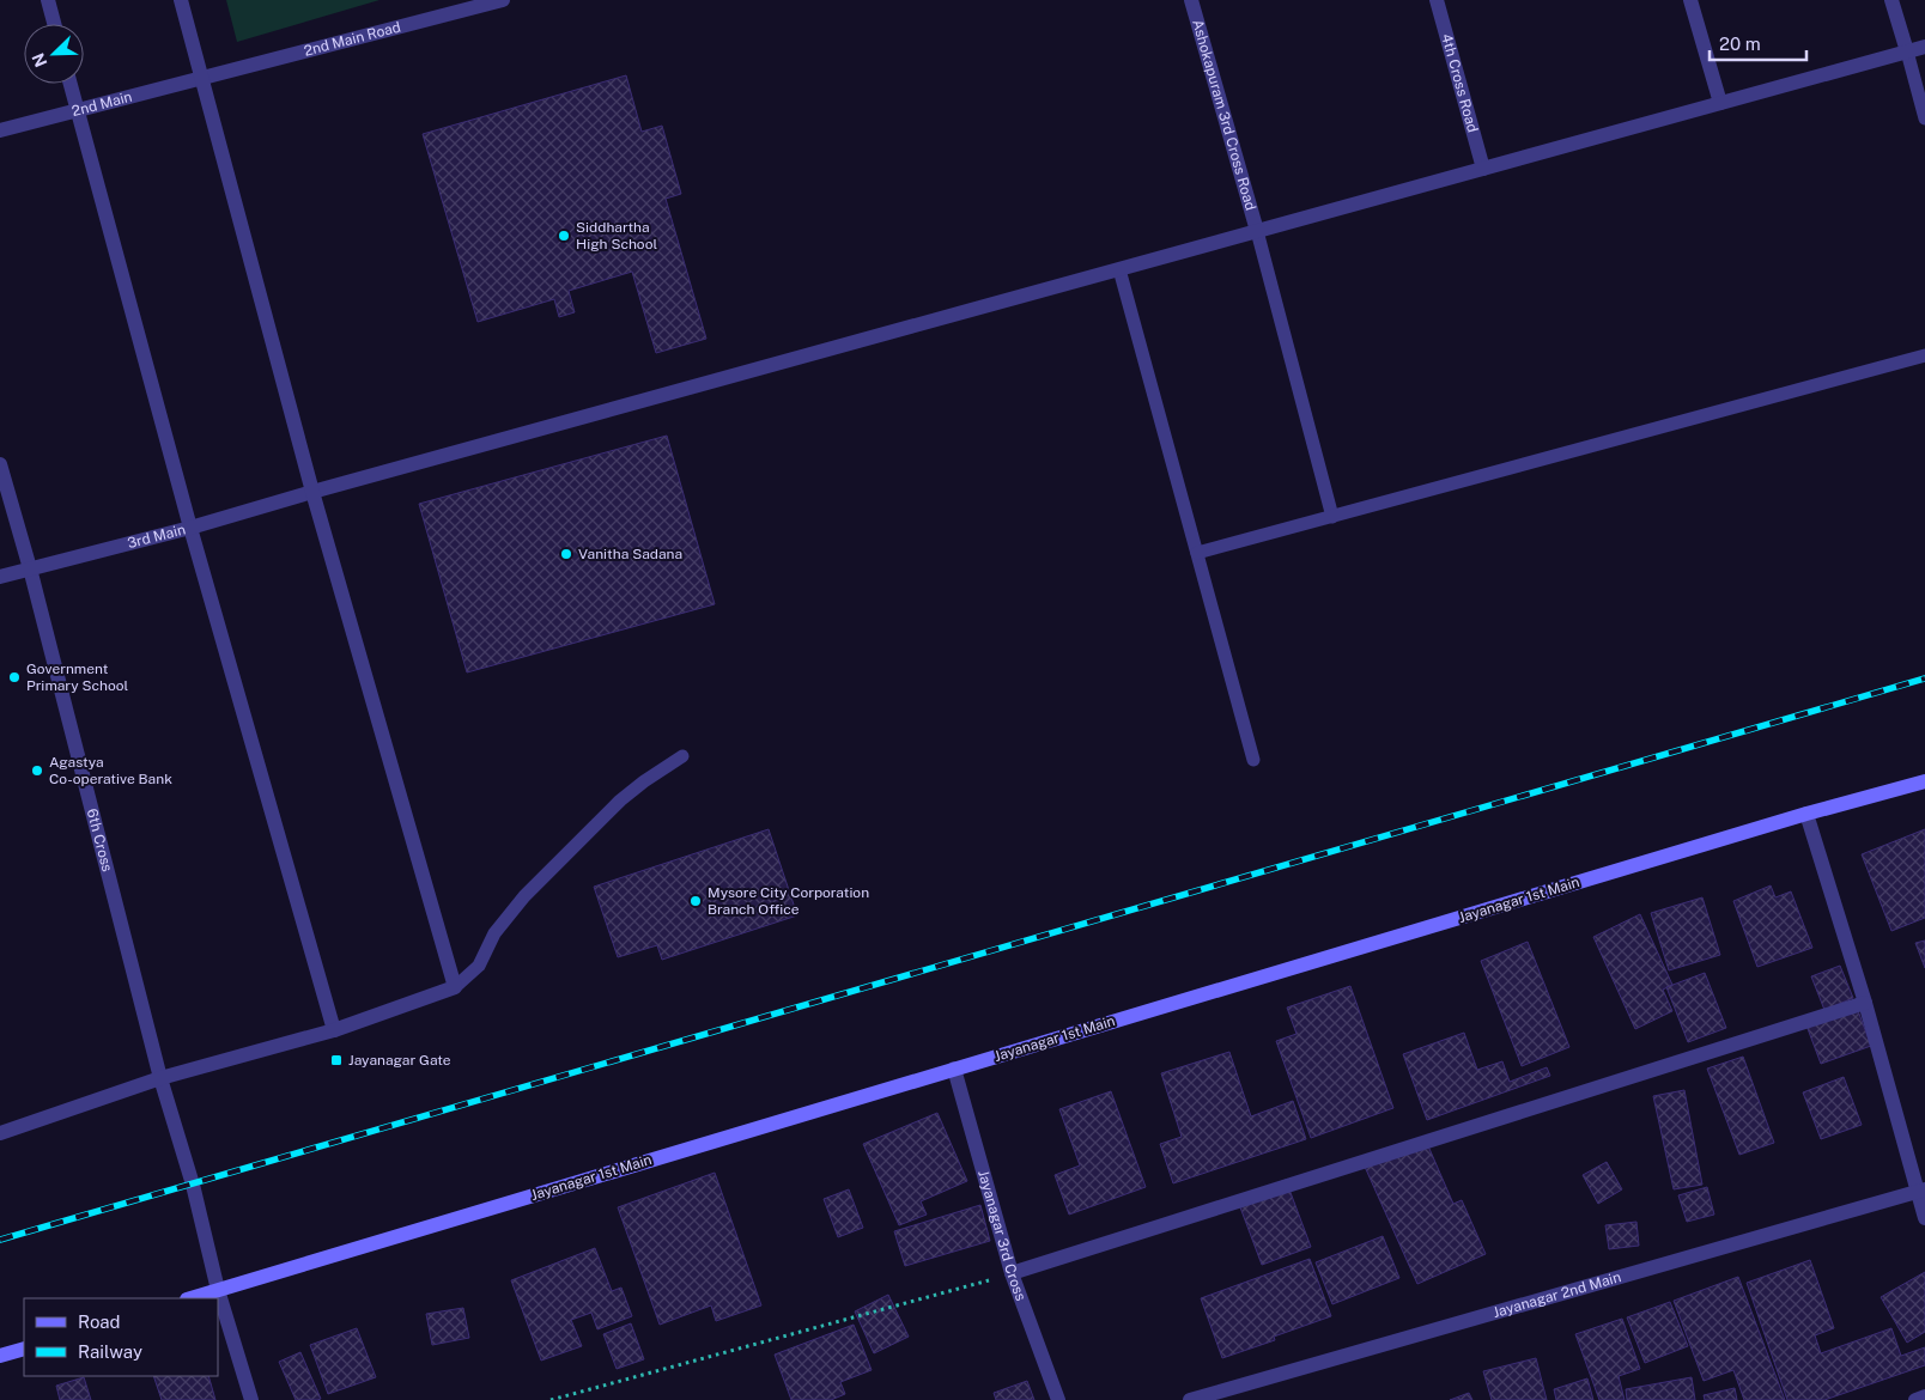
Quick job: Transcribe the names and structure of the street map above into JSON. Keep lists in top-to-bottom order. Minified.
{"streets":{"street":["2nd Main Road","4th Cross Road","2nd Main","Ashokapuram 3rd Cross Road","3rd Main","6th Cross","Jayanagar 1st Main","Jayanagar 3rd Cross","Jayanagar 2nd Main"]},"crossings":[["2nd Main Road","2nd Main"],["4th Cross Road","3rd Main"],["Ashokapuram 3rd Cross Road","3rd Main"],["3rd Main","6th Cross"],["6th Cross","Jayanagar 1st Main"],["Jayanagar 1st Main","Jayanagar 3rd Cross"]],"places":{"other":["Siddhartha High School","Vanitha Sadana","Government Primary School","Agastya Co-operative Bank","Mysore City Corporation Branch Office"],"transit":["Jayanagar Gate"]},"legend":["Road","Railway"],"scale_bar":"20 m","north":"bottom left"}
